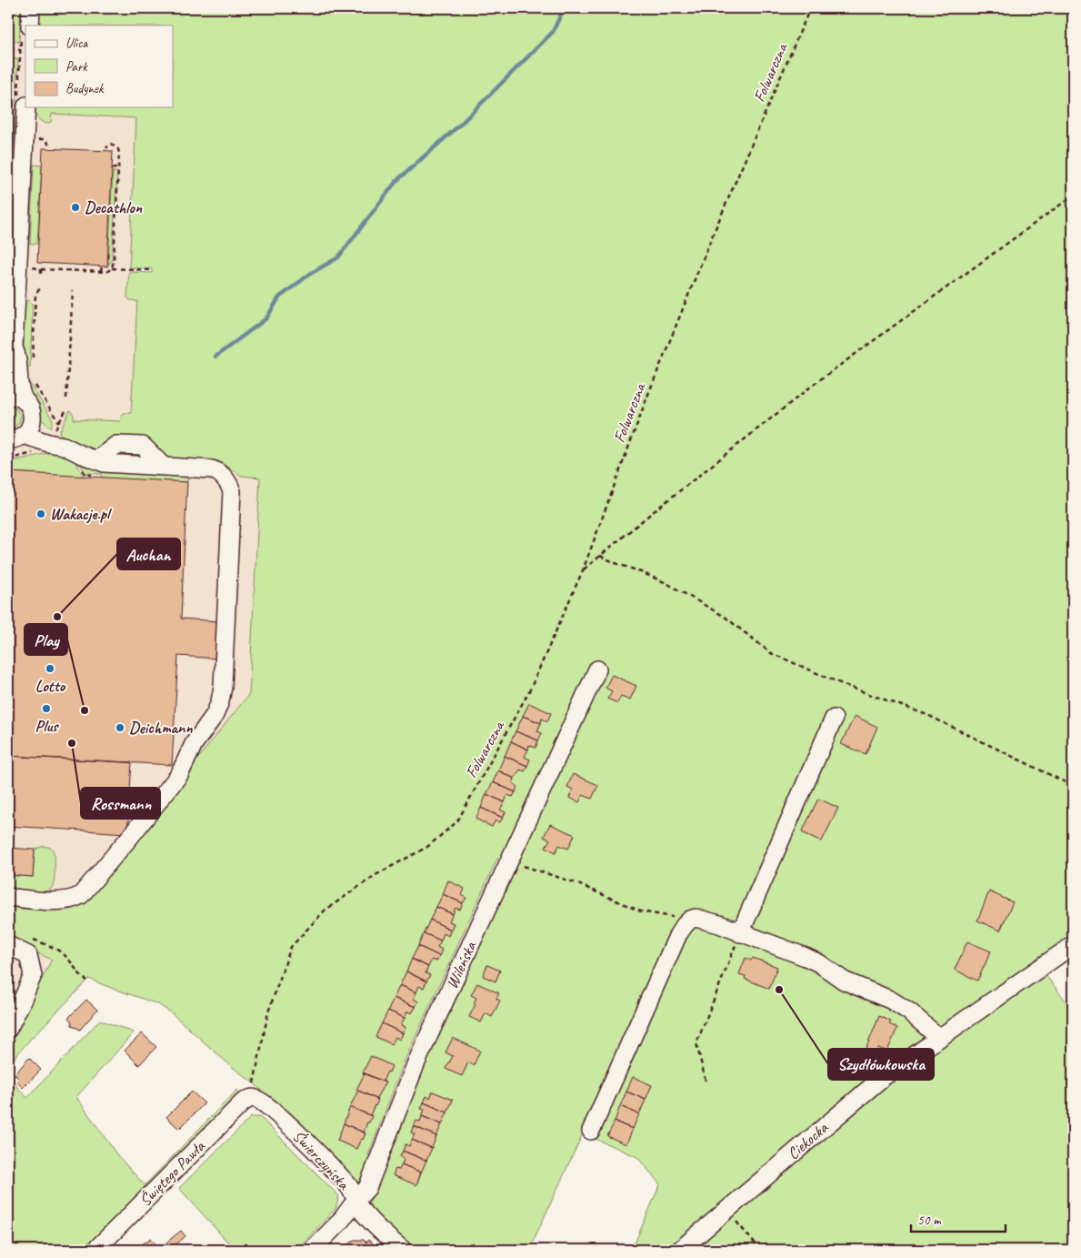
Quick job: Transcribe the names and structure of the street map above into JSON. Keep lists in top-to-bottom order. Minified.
{"streets":{"street":["Wileńska","Ciekocka","Świerczyńska","Świętego Pawła"],"path":["Folwarczna"]},"crossings":[["Folwarczna","Świerczyńska"],["Folwarczna","Świętego Pawła"],["Wileńska","Świerczyńska"],["Świerczyńska","Świętego Pawła"]],"places":["Decathlon","Wakacje.pl","Auchan","Lotto","Plus","Play","Deichmann","Rossmann","Szydłówkowska"],"legend":["Ulica","Park","Budynek"],"scale_bar":"50 m"}
